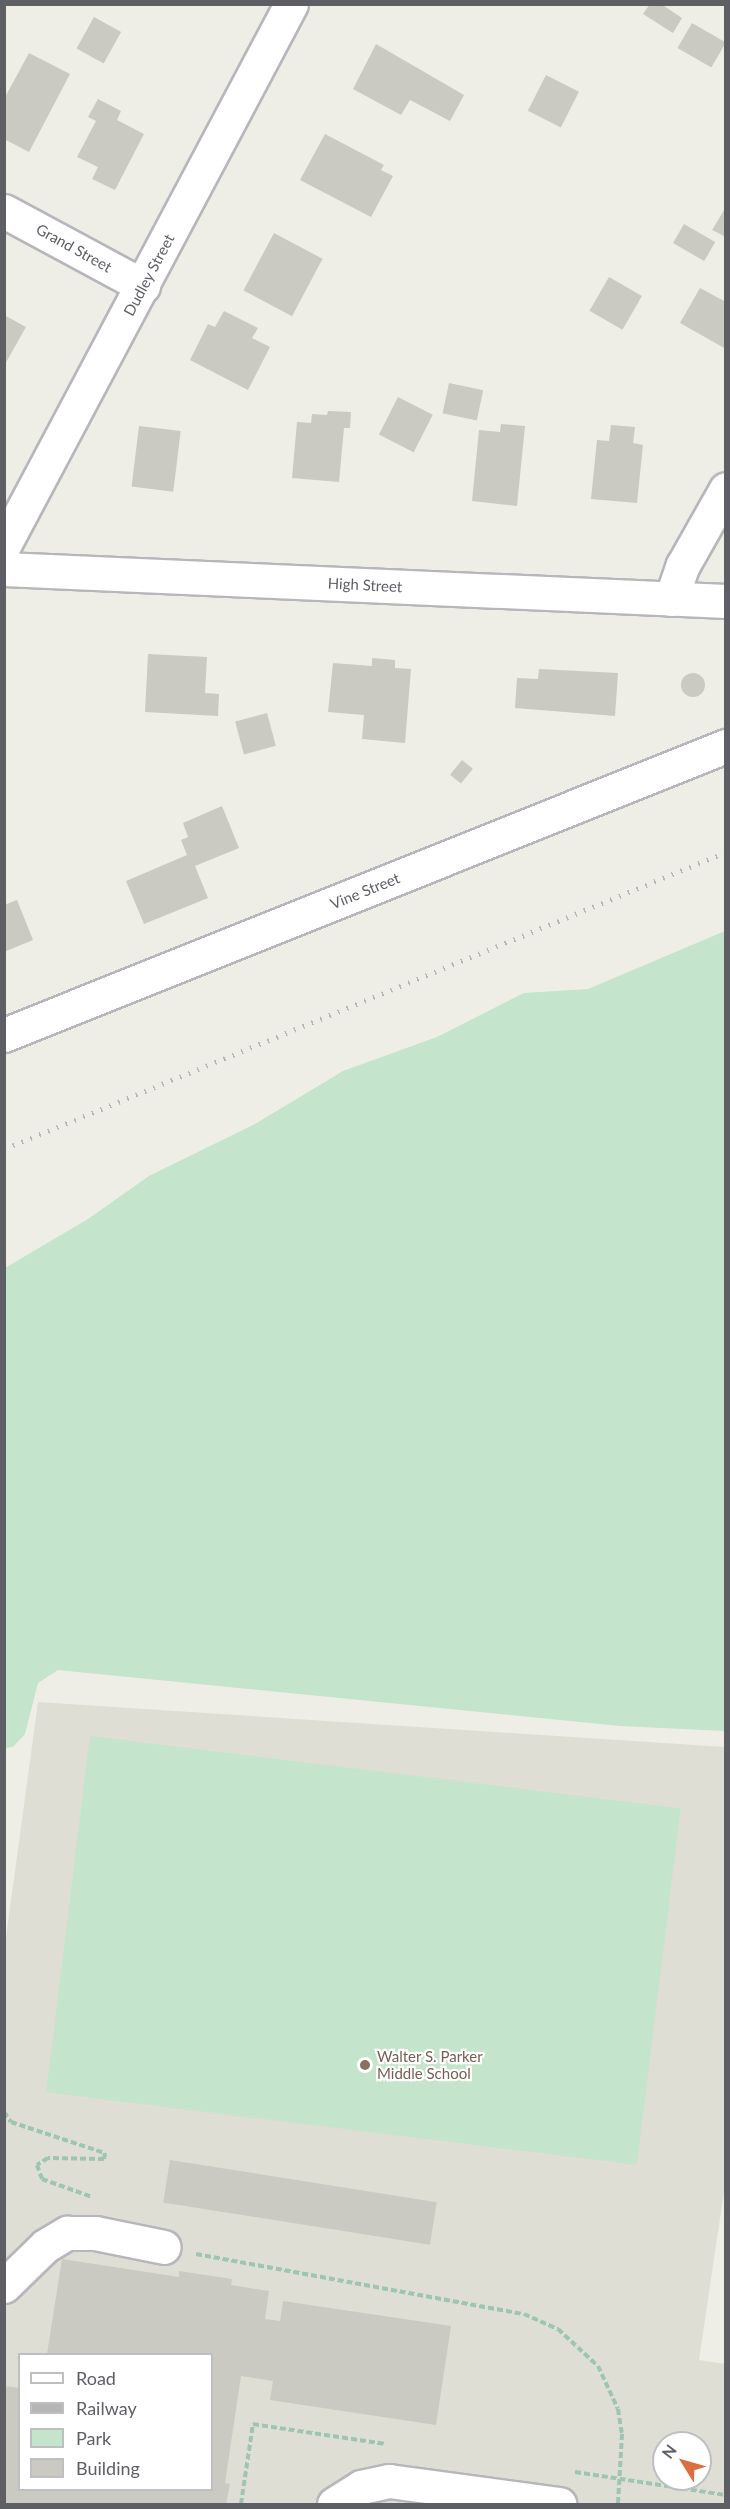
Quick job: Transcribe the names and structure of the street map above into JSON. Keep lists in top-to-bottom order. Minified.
{"streets":{"street":["Grand Street","Dudley Street","High Street","Vine Street"]},"crossings":[["Grand Street","Dudley Street"]],"places":["Walter S. Parker Middle School"],"legend":["Road","Railway","Park","Building"],"north":"top left"}
